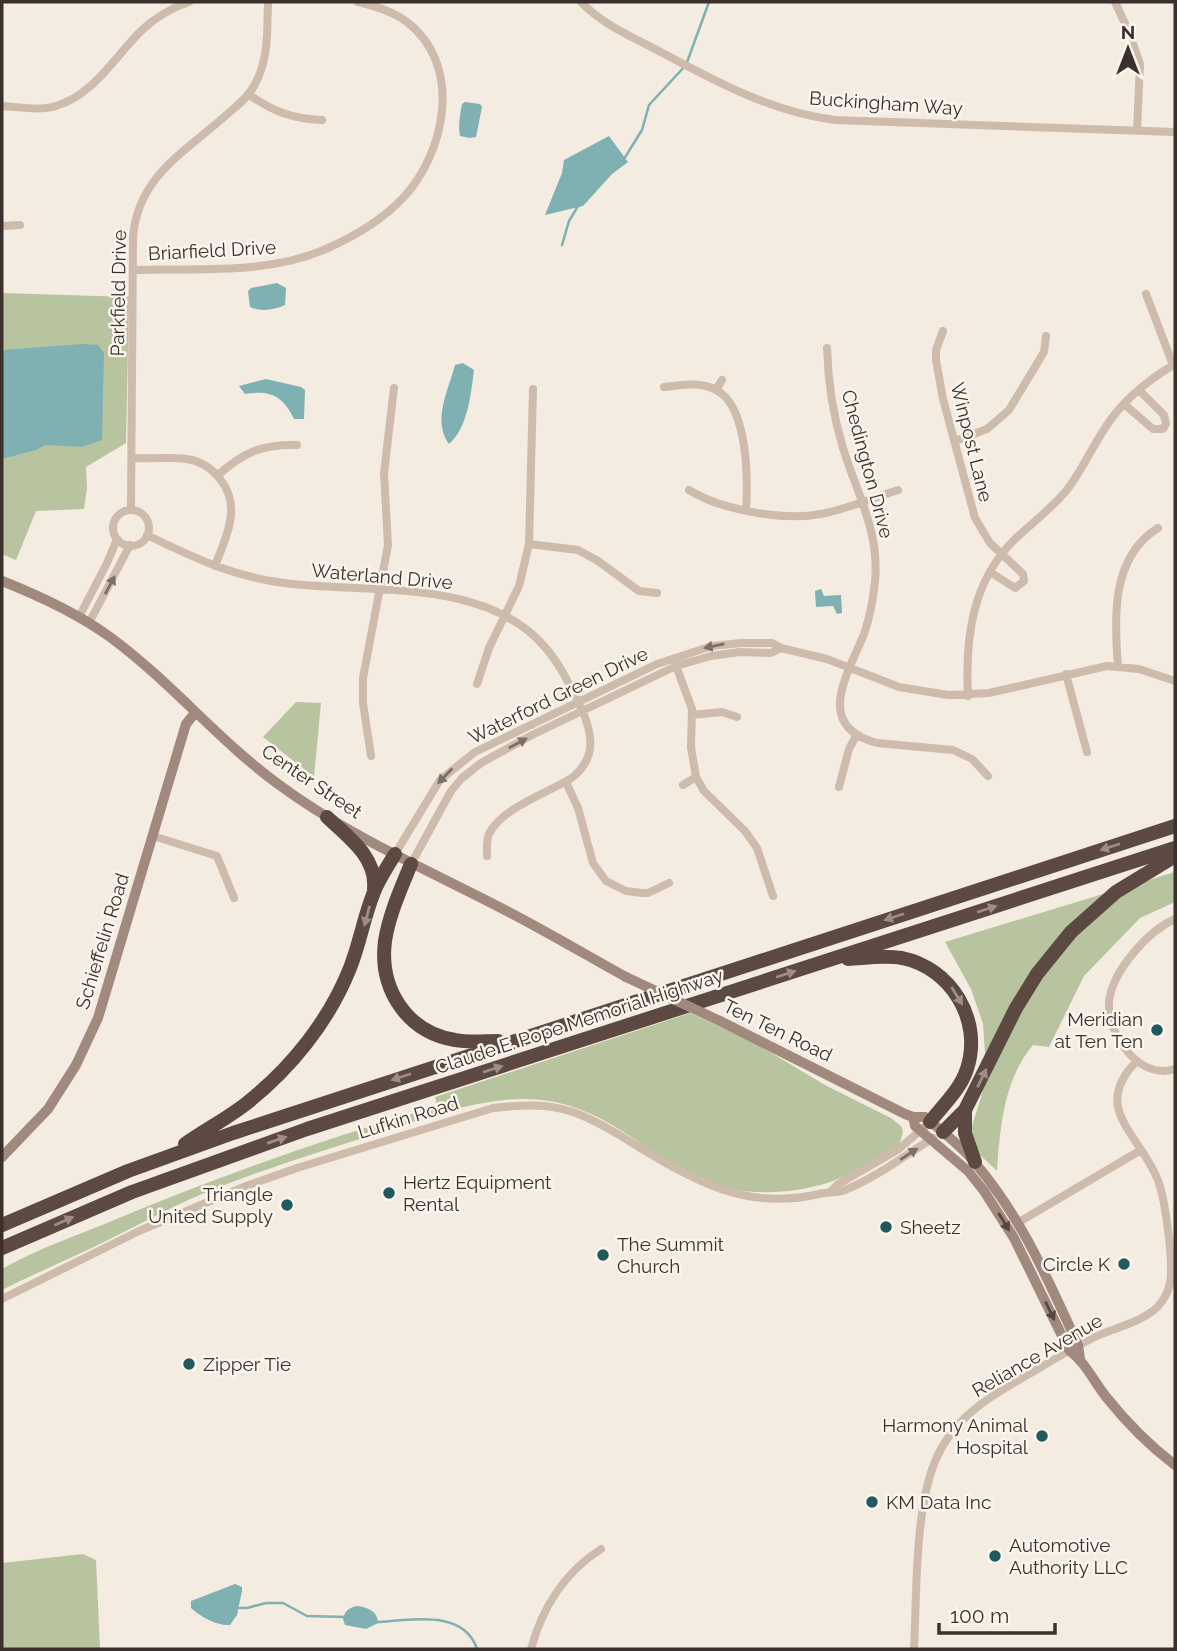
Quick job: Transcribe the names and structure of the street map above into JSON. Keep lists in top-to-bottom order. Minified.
{"streets":{"highway":["Claude E. Pope Memorial Highway"],"main road":["Center Street","Schieffelin Road","Ten Ten Road"],"street":["Buckingham Way","Briarfield Drive","Parkfield Drive","Winpost Lane","Chedington Drive","Waterland Drive","Waterford Green Drive","Lufkin Road","Reliance Avenue"]},"crossings":[["Briarfield Drive","Parkfield Drive"],["Parkfield Drive","Waterland Drive"],["Chedington Drive","Waterford Green Drive"],["Waterland Drive","Waterford Green Drive"],["Waterford Green Drive","Center Street"],["Center Street","Schieffelin Road"],["Center Street","Ten Ten Road"],["Ten Ten Road","Lufkin Road"],["Ten Ten Road","Reliance Avenue"]],"places":["Meridian at Ten Ten","Hertz Equipment Rental","Triangle United Supply","Sheetz","The Summit Church","Circle K","Zipper Tie","Harmony Animal Hospital","KM Data Inc","Automotive Authority LLC"],"scale_bar":"100 m","north":"top"}
